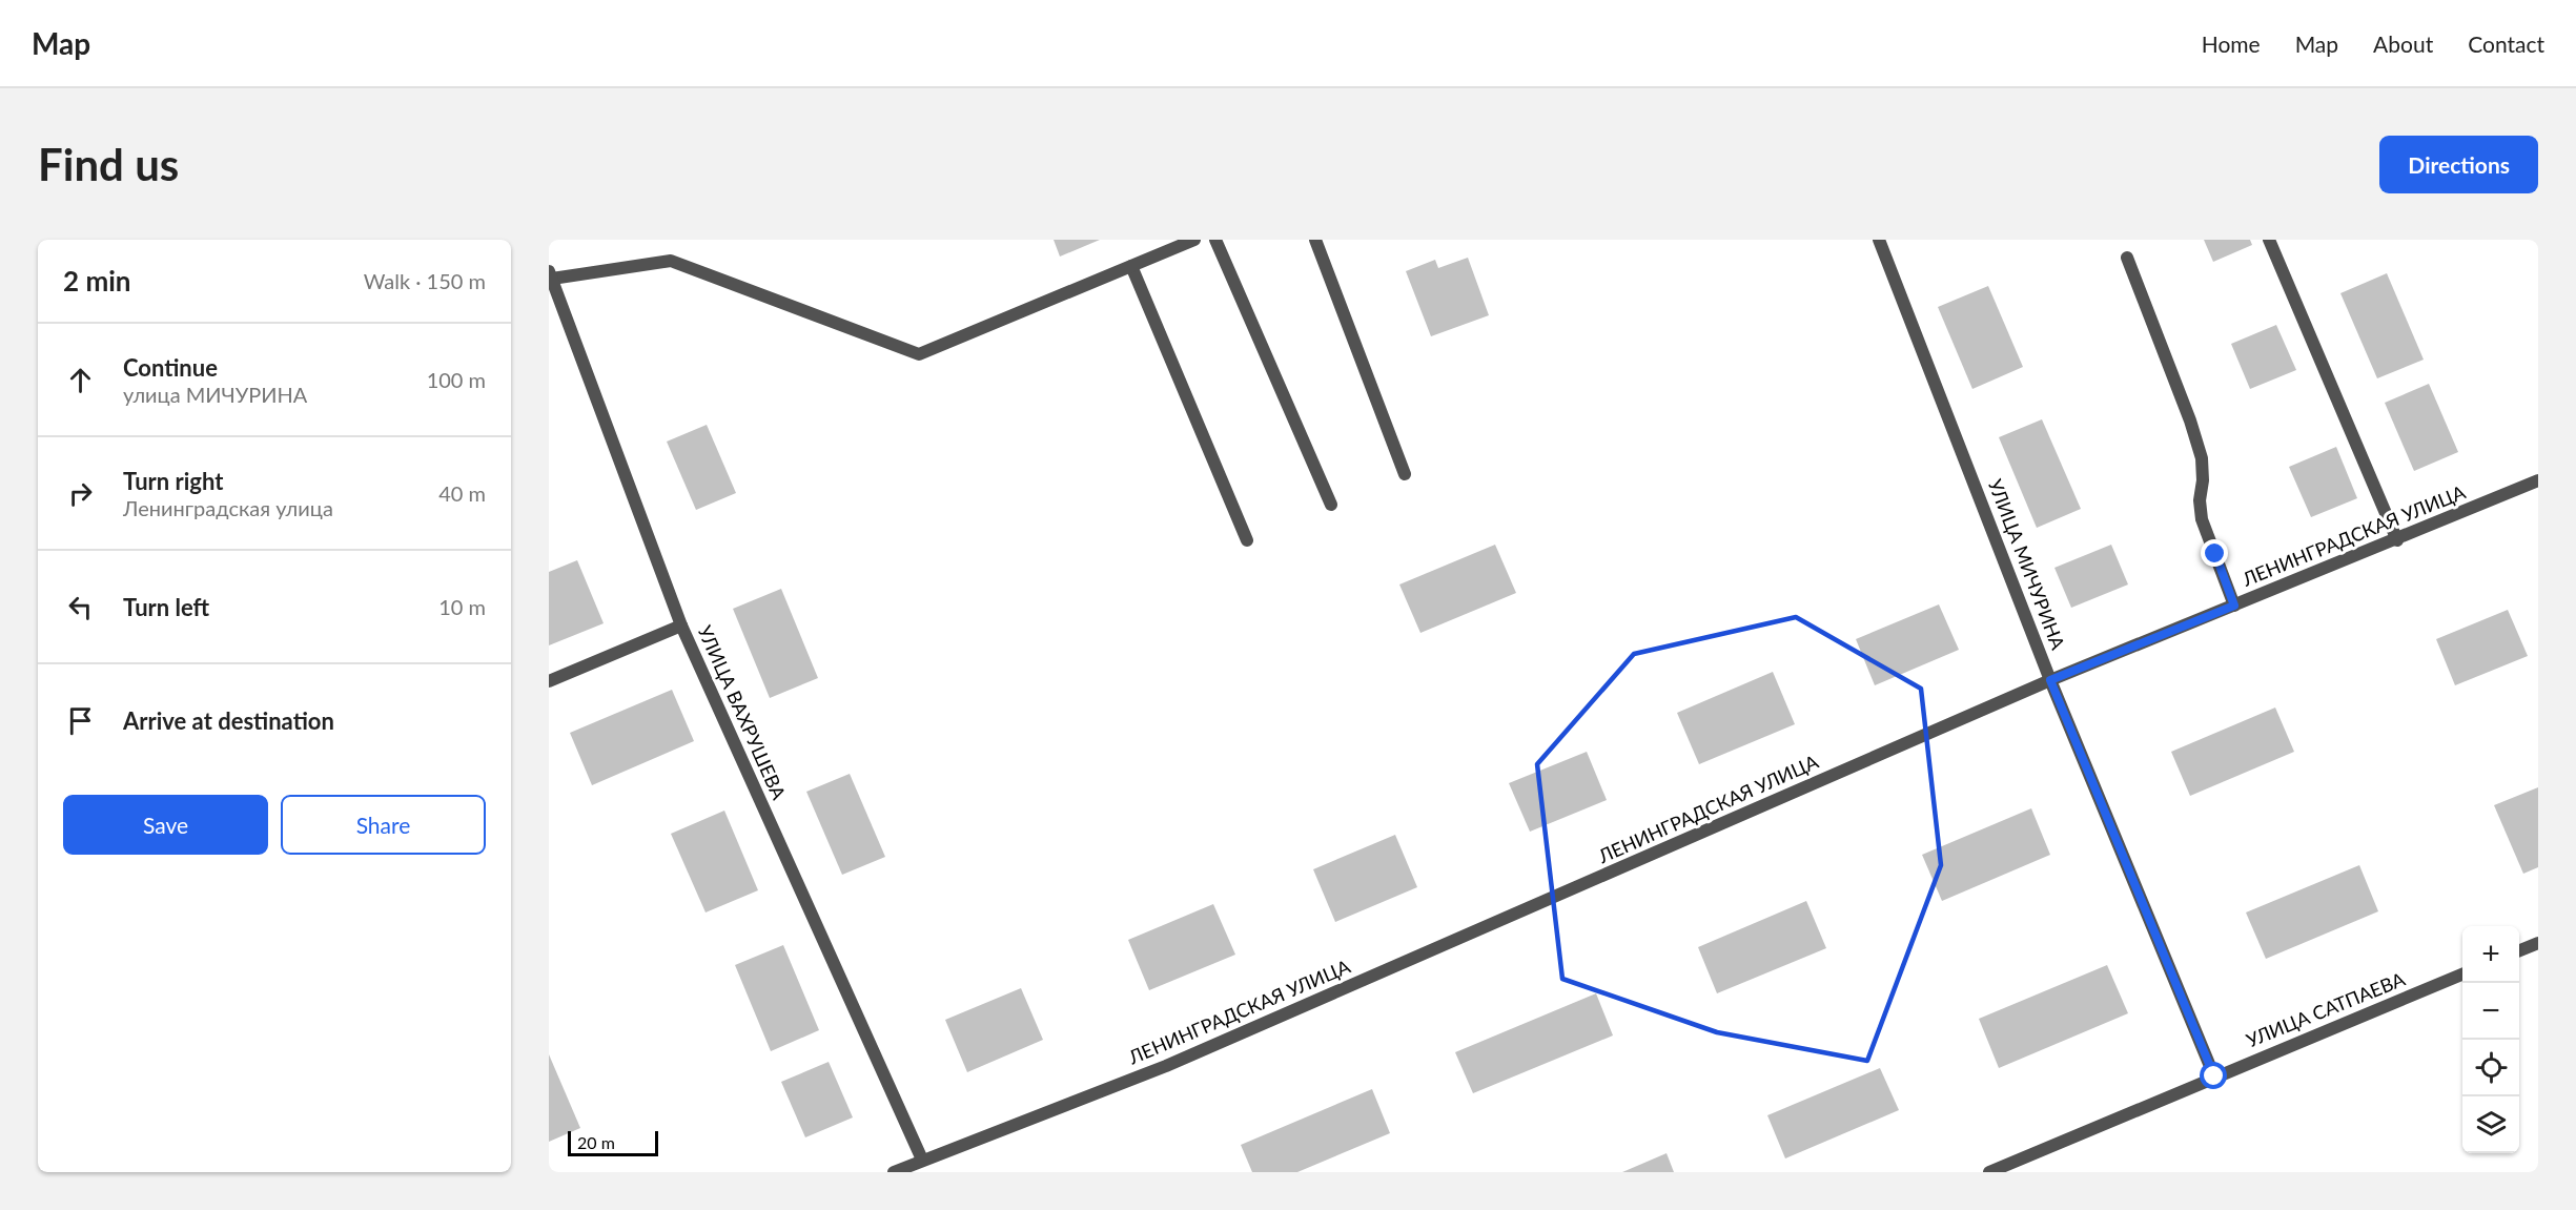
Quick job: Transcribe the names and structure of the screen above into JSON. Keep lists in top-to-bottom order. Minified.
{"streets":{"street":["ЛЕНИНГРАДСКАЯ УЛИЦА","УЛИЦА МИЧУРИНА","УЛИЦА ВАХРУШЕВА","УЛИЦА САТПАЕВА"]},"crossings":[["ЛЕНИНГРАДСКАЯ УЛИЦА","УЛИЦА МИЧУРИНА"],["ЛЕНИНГРАДСКАЯ УЛИЦА","УЛИЦА ВАХРУШЕВА"],["УЛИЦА МИЧУРИНА","УЛИЦА САТПАЕВА"]],"scale_bar":"20 m","page":{"header":"Map","nav":["Home","Map","About","Contact"],"buttons":["Directions",["Save","Share"]],"title":"Find us","heading":["2 min","Walk · 150 m"],"list":[["Continue","улица МИЧУРИНА","100 m"],["Turn right","Ленинградская улица","40 m"],["Turn left","10 m"],"Arrive at destination"],"map_buttons":["+","−"],"scale":"20 m"}}
